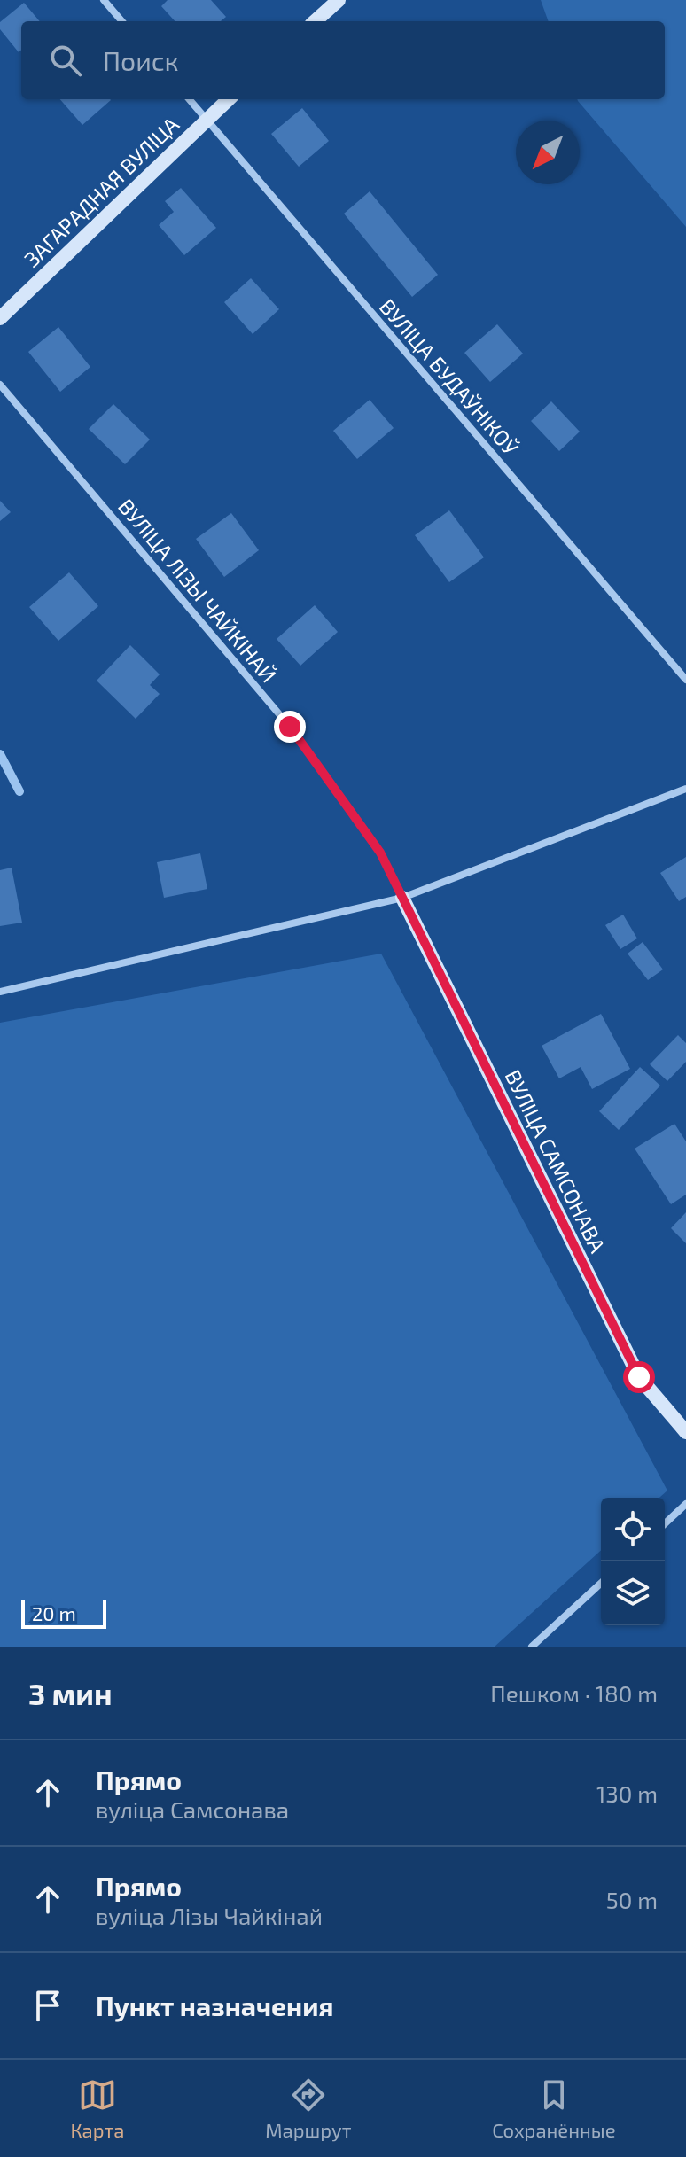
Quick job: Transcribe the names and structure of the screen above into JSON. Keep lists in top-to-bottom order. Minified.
{"streets":{"street":["ЗАГАРАДНАЯ ВУЛІЦА","ВУЛІЦА БУДАЎНІКОЎ","ВУЛІЦА ЛІЗЫ ЧАЙКІНАЙ","ВУЛІЦА САМСОНАВА"]},"crossings":[["ЗАГАРАДНАЯ ВУЛІЦА","ВУЛІЦА БУДАЎНІКОЎ"],["ВУЛІЦА ЛІЗЫ ЧАЙКІНАЙ","ВУЛІЦА САМСОНАВА"]],"scale_bar":"20 m","north":"bottom left","page":{"search":"Поиск","scale":"20 m","heading":["3 мин","Пешком · 180 m"],"list":[["Прямо","вуліца Самсонава","130 m"],["Прямо","вуліца Лізы Чайкінай","50 m"],"Пункт назначения"],"nav":["Карта","Маршрут","Сохранённые"]}}
